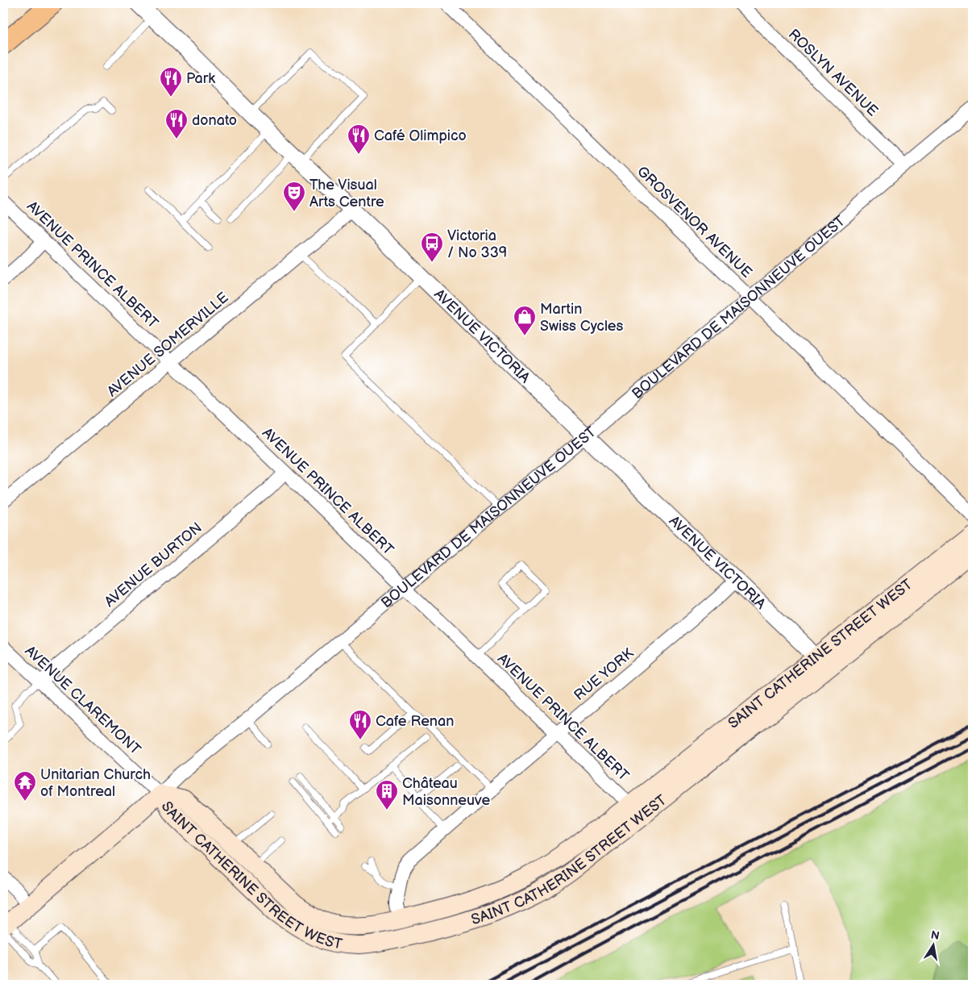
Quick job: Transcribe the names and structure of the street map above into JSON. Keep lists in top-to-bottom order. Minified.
{"streets":{"main road":["BOULEVARD DE MAISONNEUVE OUEST","SAINT CATHERINE STREET WEST"],"street":["ROSLYN AVENUE","GROSVENOR AVENUE","AVENUE PRINCE ALBERT","AVENUE VICTORIA","AVENUE SOMERVILLE","AVENUE BURTON","RUE YORK","AVENUE CLAREMONT"]},"crossings":[["ROSLYN AVENUE","BOULEVARD DE MAISONNEUVE OUEST"],["GROSVENOR AVENUE","BOULEVARD DE MAISONNEUVE OUEST"],["AVENUE PRINCE ALBERT","BOULEVARD DE MAISONNEUVE OUEST"],["AVENUE PRINCE ALBERT","AVENUE SOMERVILLE"],["AVENUE PRINCE ALBERT","AVENUE BURTON"],["AVENUE PRINCE ALBERT","SAINT CATHERINE STREET WEST"],["AVENUE PRINCE ALBERT","RUE YORK"],["BOULEVARD DE MAISONNEUVE OUEST","AVENUE VICTORIA"],["BOULEVARD DE MAISONNEUVE OUEST","SAINT CATHERINE STREET WEST"],["BOULEVARD DE MAISONNEUVE OUEST","AVENUE CLAREMONT"],["AVENUE VICTORIA","AVENUE SOMERVILLE"],["AVENUE VICTORIA","SAINT CATHERINE STREET WEST"],["AVENUE VICTORIA","RUE YORK"],["AVENUE BURTON","AVENUE CLAREMONT"],["SAINT CATHERINE STREET WEST","RUE YORK"],["SAINT CATHERINE STREET WEST","AVENUE CLAREMONT"]],"places":{"restaurant":["Park","donato","Café Olimpico","Cafe Renan"],"theatre":["The Visual Arts Centre"],"bus stop":["Victoria / No 339"],"shop":["Martin Swiss Cycles"],"temple":["Unitarian Church of Montreal"],"building":["Château Maisonneuve"]},"north":"top"}
